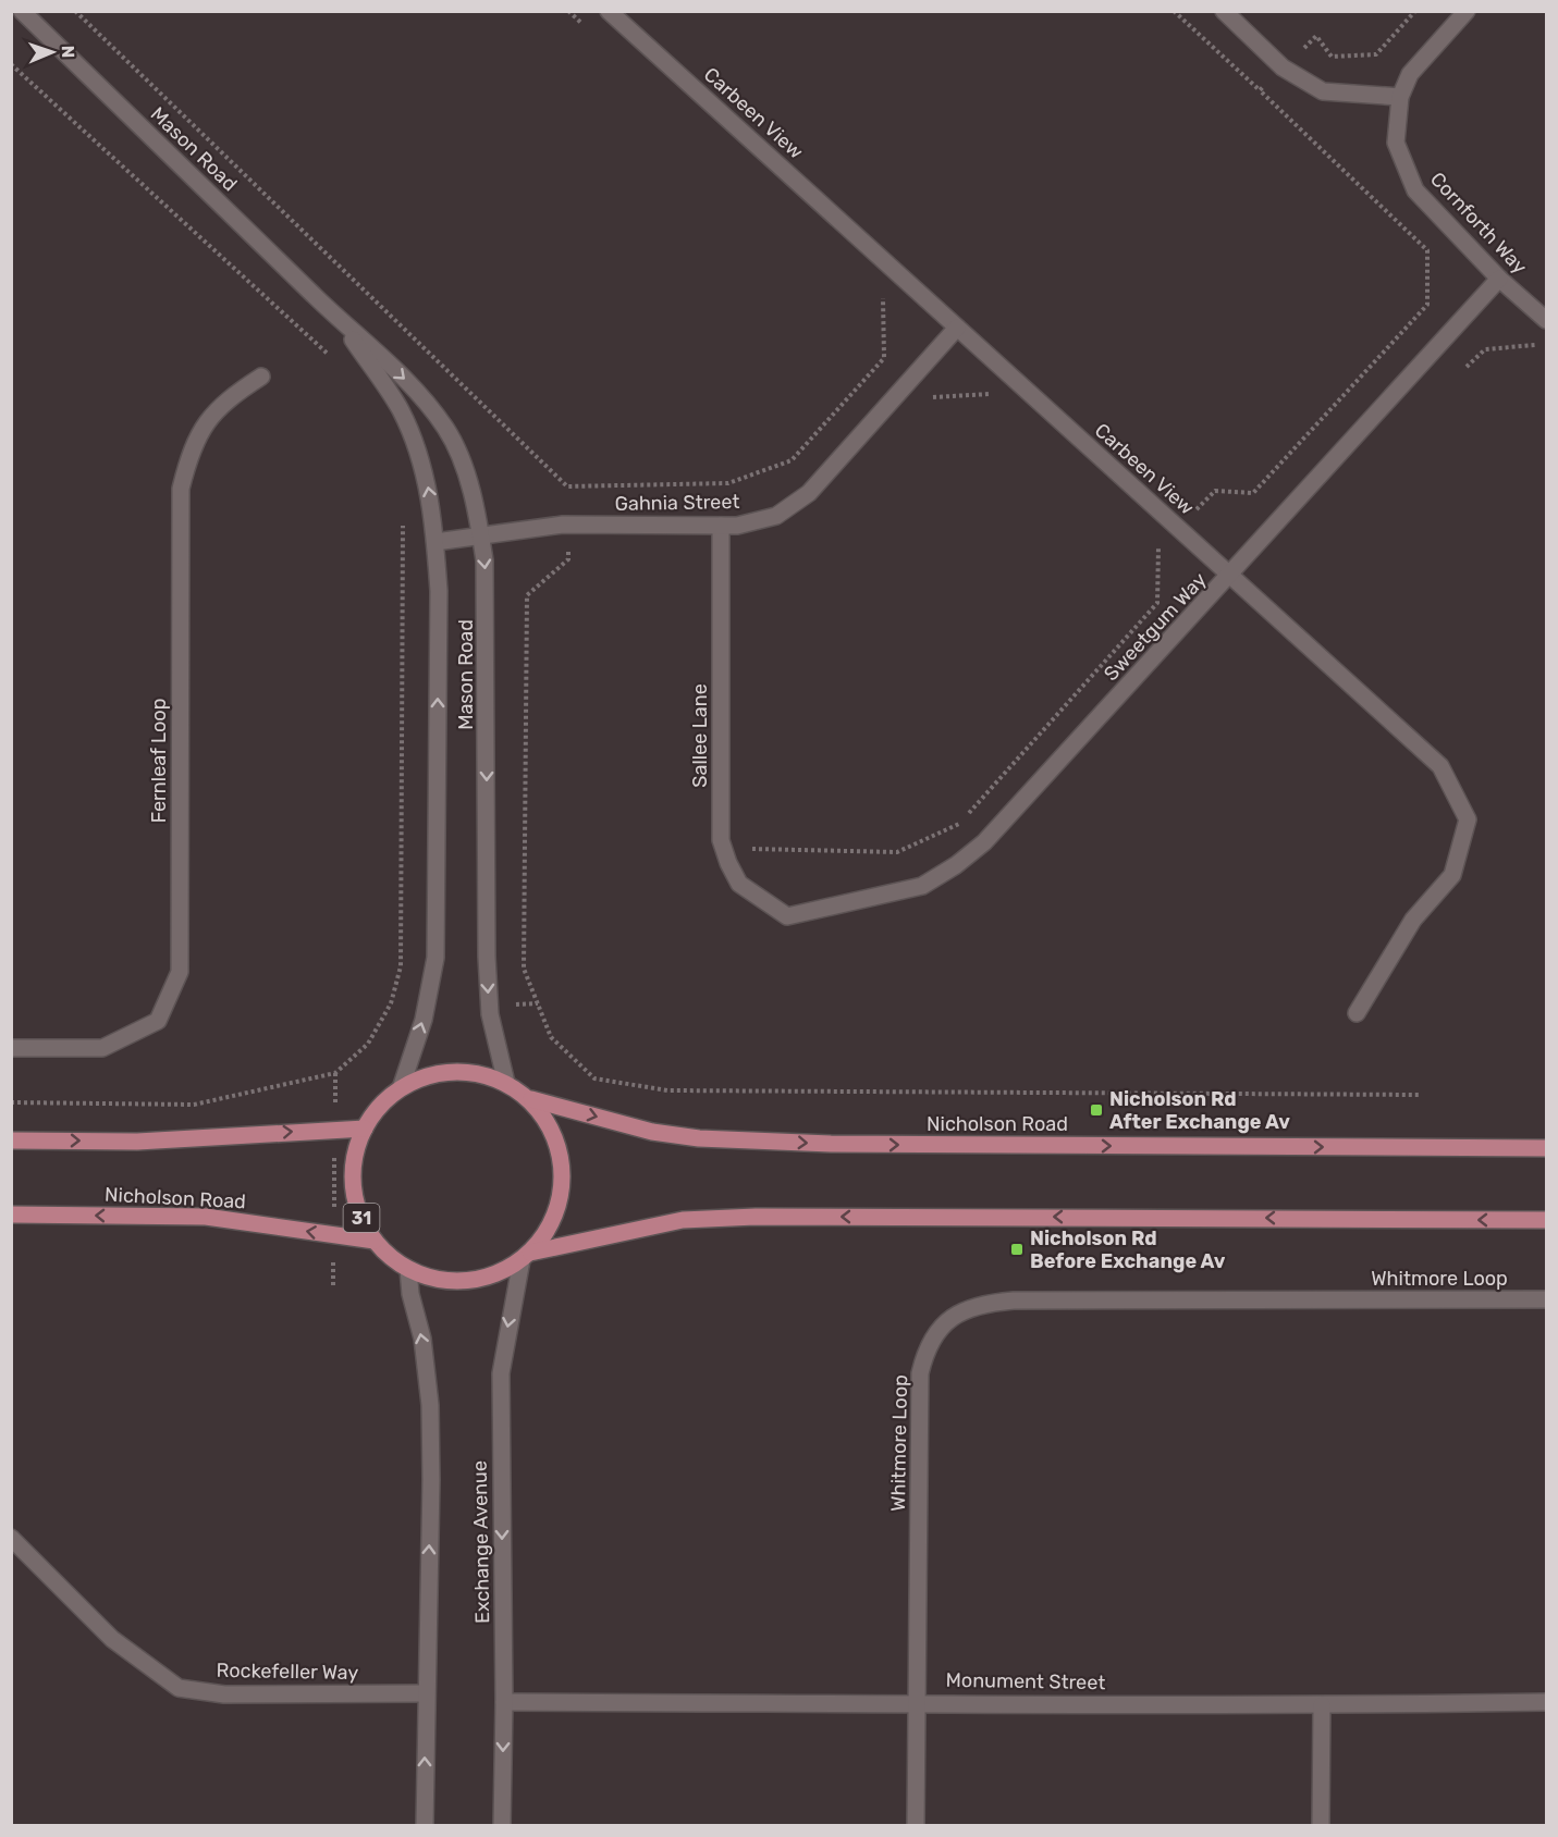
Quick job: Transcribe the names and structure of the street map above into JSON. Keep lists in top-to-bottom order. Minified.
{"streets":{"main road":["Nicholson Road","31"],"street":["Carbeen View","Mason Road","Cornforth Way","Gahnia Street","Sweetgum Way","Sallee Lane","Fernleaf Loop","Whitmore Loop","Exchange Avenue","Rockefeller Way","Monument Street"]},"crossings":[["Carbeen View","Gahnia Street"],["Carbeen View","Sweetgum Way"],["Mason Road","Gahnia Street"],["Mason Road","Nicholson Road"],["Mason Road","Exchange Avenue"],["Cornforth Way","Sweetgum Way"],["Gahnia Street","Sallee Lane"],["Sweetgum Way","Sallee Lane"],["Nicholson Road","Exchange Avenue"],["Whitmore Loop","Monument Street"],["Exchange Avenue","Monument Street"]],"places":{"transit":["Nicholson Rd After Exchange Av","Nicholson Rd Before Exchange Av"]},"north":"right"}
